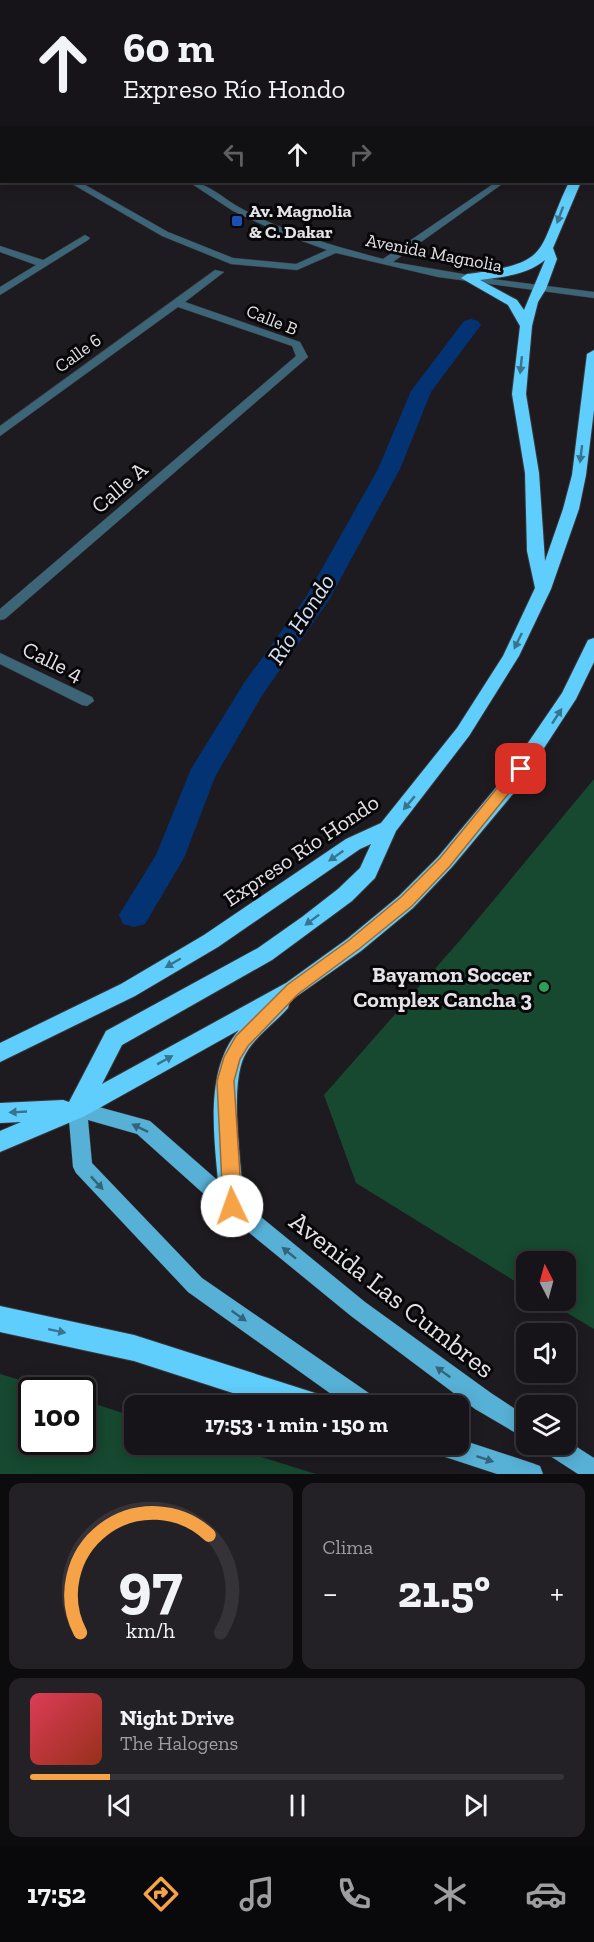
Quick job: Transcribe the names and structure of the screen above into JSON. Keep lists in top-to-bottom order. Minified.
{"streets":{"highway":["Expreso Río Hondo"],"main road":["Avenida Las Cumbres"],"street":["Avenida Magnolia","Calle B","Calle 6","Calle A","Calle 4"]},"crossings":[["Calle B","Calle 6"],["Calle B","Calle A"]],"water":["Río Hondo"],"places":{"transit":["Av. Magnolia & C. Dakar"],"other":["Bayamon Soccer Complex Cancha 3"]},"north":"top","page":{"turn":["60 m","Expreso Río Hondo"],"limit":"100","trip":"17:53 · 1 min · 150 m","tile":"Clima","heat":["−","21.5°","+"],"song":["Night Drive","The Halogens"],"tabs":"17:52","gauge":["97","km/h"]}}
